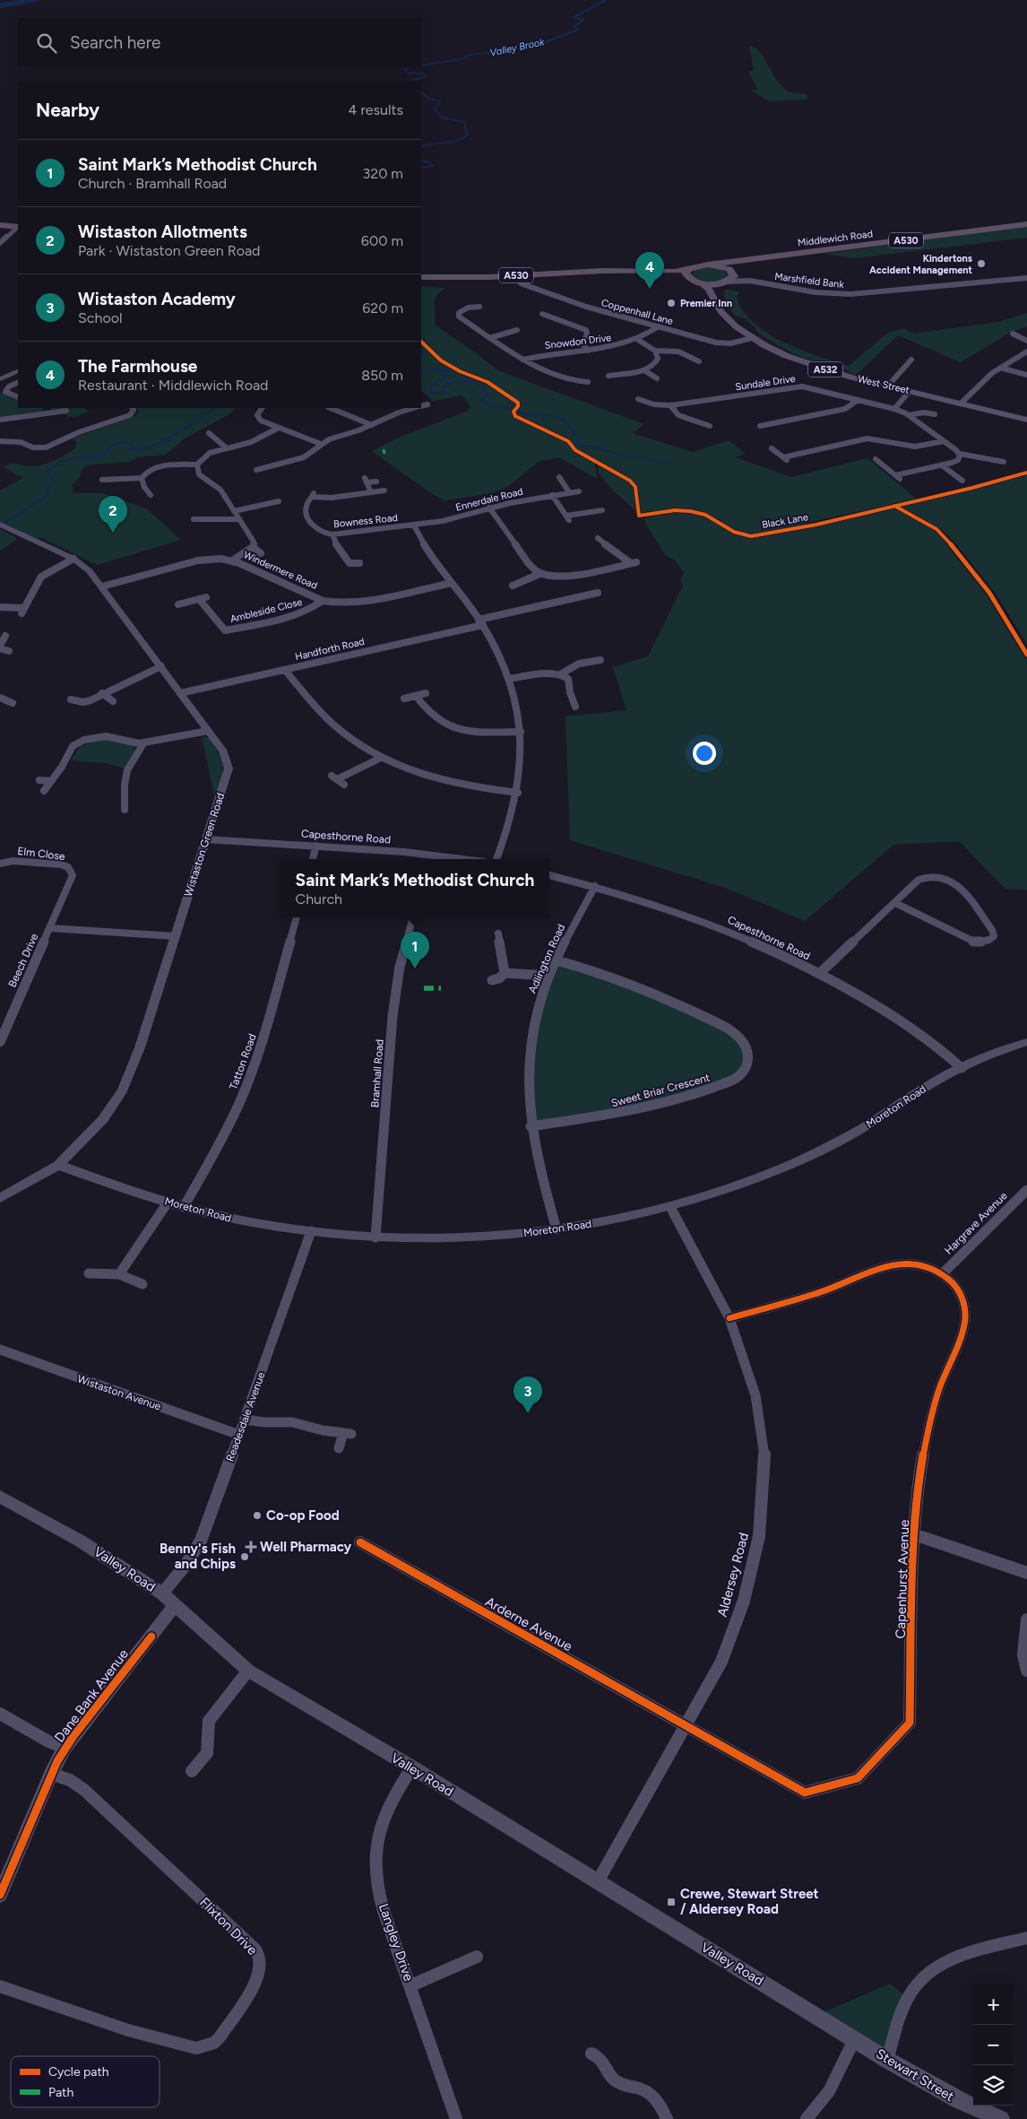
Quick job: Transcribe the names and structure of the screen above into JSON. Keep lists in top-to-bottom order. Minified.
{"streets":{"highway":["Middlewich Road","A530"],"main road":["A532","West Street"],"street":["Marshfield Bank","Coppenhall Lane","Snowdon Drive","Sundale Drive","Ennerdale Road","Bowness Road","Windermere Road","Ambleside Close","Handforth Road","Capesthorne Road","Wistaston Green Road","Elm Close","Adlington Road","Beech Drive","Tatton Road","Bramhall Road","Sweet Briar Crescent","Moreton Road","Hargrave Avenue","Wistaston Avenue","Readesdale Avenue","Valley Road","Aldersey Road","Capenhurst Avenue","Arderne Avenue","Dane Bank Avenue","Flixton Drive","Langley Drive","Stewart Street"],"cycle path":["Black Lane"]},"crossings":[["Middlewich Road","A530"],["Middlewich Road","Marshfield Bank"],["A530","West Street"],["Coppenhall Lane","Snowdon Drive"],["Coppenhall Lane","West Street"],["Ennerdale Road","Bowness Road"],["Bowness Road","Windermere Road"],["Bowness Road","Handforth Road"],["Windermere Road","Ambleside Close"],["Windermere Road","Wistaston Green Road"],["Handforth Road","Wistaston Green Road"],["Capesthorne Road","Wistaston Green Road"],["Capesthorne Road","Adlington Road"],["Capesthorne Road","Moreton Road"],["Wistaston Green Road","Beech Drive"],["Wistaston Green Road","Moreton Road"],["Elm Close","Beech Drive"],["Adlington Road","Sweet Briar Crescent"],["Adlington Road","Moreton Road"],["Tatton Road","Moreton Road"],["Bramhall Road","Moreton Road"],["Moreton Road","Readesdale Avenue"],["Moreton Road","Aldersey Road"],["Hargrave Avenue","Capenhurst Avenue"],["Wistaston Avenue","Readesdale Avenue"],["Readesdale Avenue","Valley Road"],["Valley Road","Aldersey Road"],["Valley Road","Dane Bank Avenue"],["Valley Road","Langley Drive"],["Valley Road","Stewart Street"],["Aldersey Road","Capenhurst Avenue"],["Aldersey Road","Arderne Avenue"],["Capenhurst Avenue","Arderne Avenue"],["Dane Bank Avenue","Flixton Drive"]],"water":["Valley Brook"],"places":{"other":["Kindertons Accident Management","Premier Inn","Co-op Food","Benny's Fish and Chips"],"health":["Well Pharmacy"],"transit":["Crewe, Stewart Street / Aldersey Road"]},"legend":["Cycle path","Path"],"page":{"search":"Search here","heading":["Nearby","4 results"],"list":[{"mark":"1","name":"Saint Mark’s Methodist Church","note":"Church · Bramhall Road","value":"320 m"},{"mark":"2","name":"Wistaston Allotments","note":"Park · Wistaston Green Road","value":"600 m"},{"mark":"3","name":"Wistaston Academy","note":"School","value":"620 m"},{"mark":"4","name":"The Farmhouse","note":"Restaurant · Middlewich Road","value":"850 m"}],"pins":["4","2","1","3"],"popup":["Saint Mark’s Methodist Church","Church"],"map_buttons":["+","−"]}}
